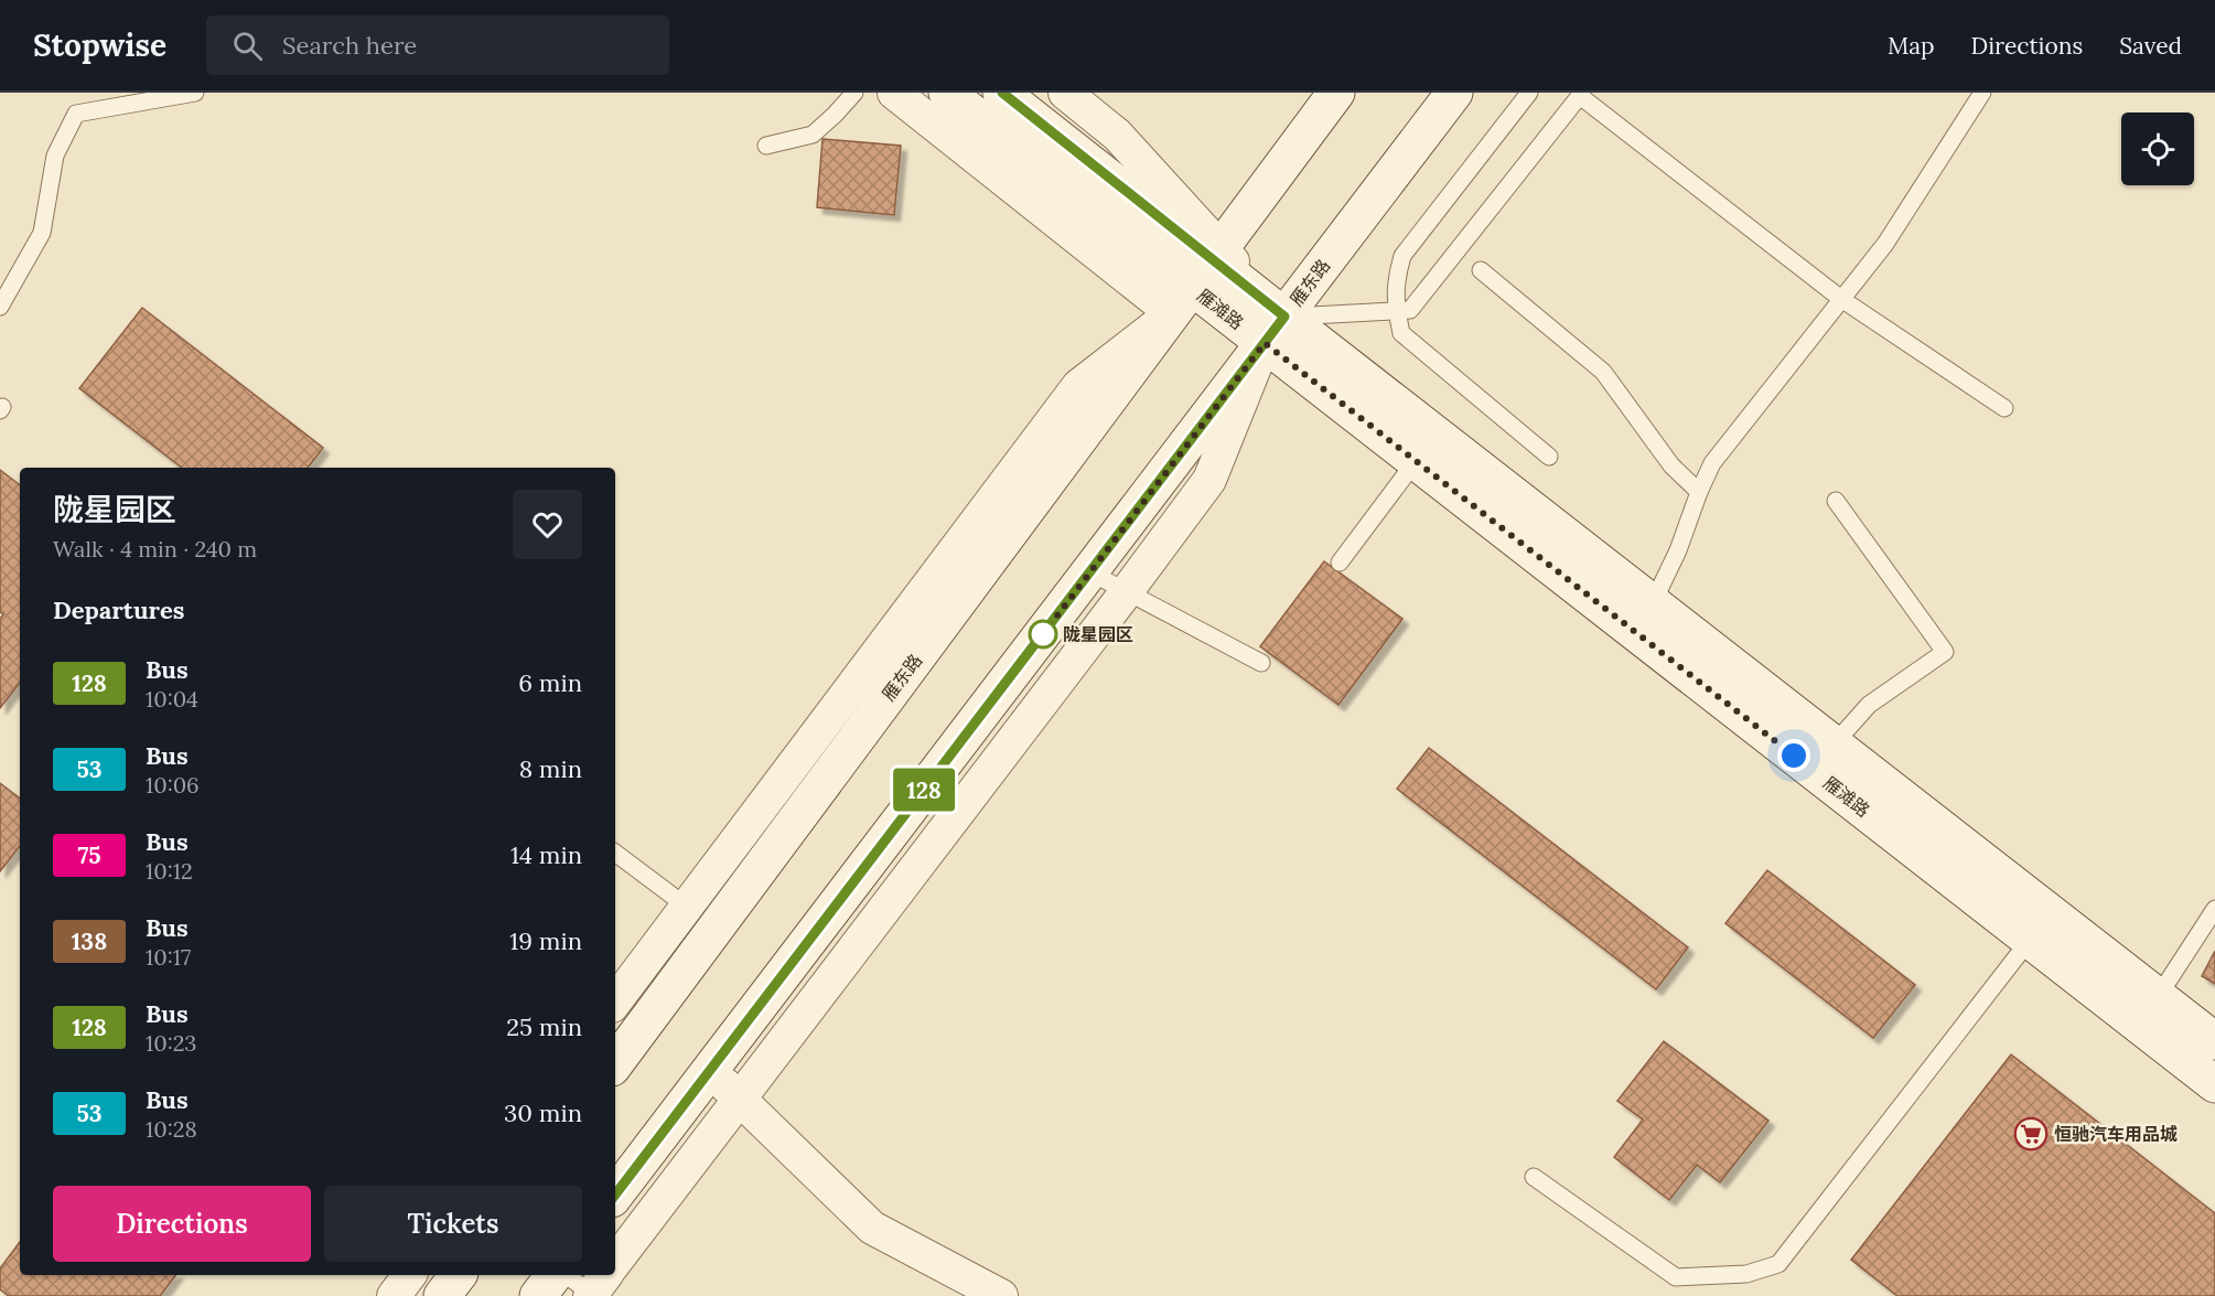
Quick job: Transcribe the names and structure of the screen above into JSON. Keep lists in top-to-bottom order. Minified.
{"streets":{"main road":["雁东路","雁滩路"]},"crossings":[["雁东路","雁滩路"]],"places":{"other":["陇星园区"],"supermarket":["恒驰汽车用品城"]},"lines":["bus line 128"],"page":{"header":"Stopwise","search":"Search here","nav":["Map","Directions","Saved"],"on_map":"128","heading":[["陇星园区","Walk · 4 min · 240 m"],"Departures"],"list":[{"mark":"128","name":"Bus","note":"10:04","value":"6 min"},{"mark":"53","name":"Bus","note":"10:06","value":"8 min"},{"mark":"75","name":"Bus","note":"10:12","value":"14 min"},{"mark":"138","name":"Bus","note":"10:17","value":"19 min"},{"mark":"128","name":"Bus","note":"10:23","value":"25 min"},{"mark":"53","name":"Bus","note":"10:28","value":"30 min"}],"buttons":["Directions","Tickets"]}}
